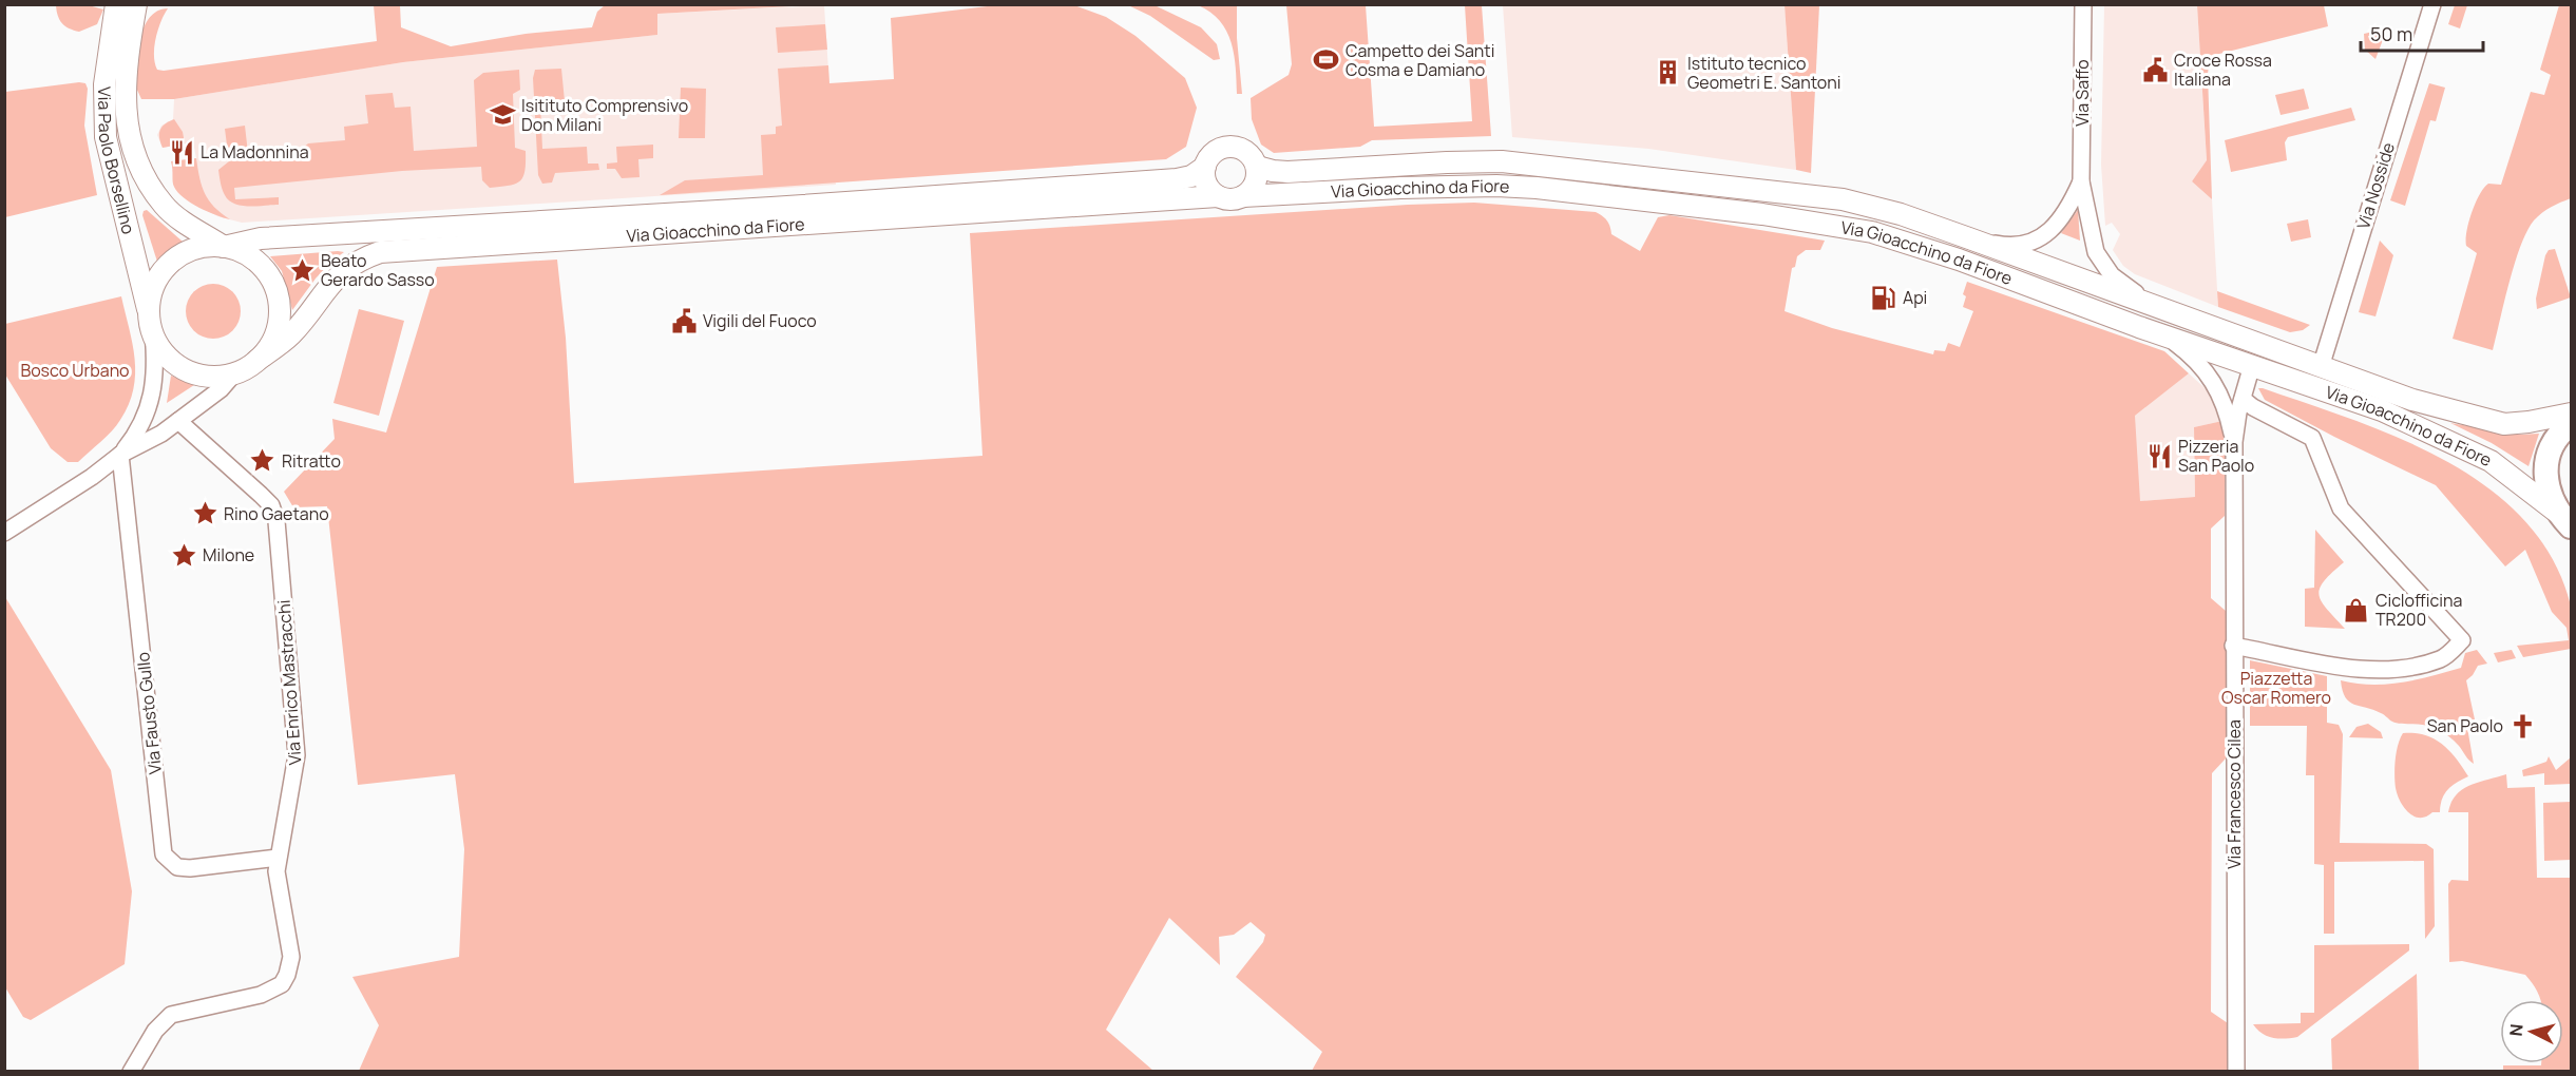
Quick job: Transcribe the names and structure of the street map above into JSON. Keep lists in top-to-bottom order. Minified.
{"streets":{"street":["Via Saffo","Via Paolo Borsellino","Via Nosside","Via Gioacchino da Fiore","Via Enrico Mastracchi","Via Fausto Gullo","Via Francesco Cilea"]},"crossings":[["Via Paolo Borsellino","Via Gioacchino da Fiore"],["Via Nosside","Via Gioacchino da Fiore"],["Via Enrico Mastracchi","Via Fausto Gullo"]],"parks":["Bosco Urbano","Piazzetta Oscar Romero"],"places":{"sports":["Campetto dei Santi Cosma e Damiano"],"public building":["Croce Rossa Italiana","Vigili del Fuoco"],"building":["Istituto tecnico Geometri E. Santoni"],"school or university":["Isitituto Comprensivo Don Milani"],"restaurant":["La Madonnina","Pizzeria San Paolo"],"place":["Beato Gerardo Sasso","Ritratto","Rino Gaetano","Milone"],"fuel station":["Api"],"shop":["Ciclofficina TR200"],"church":["San Paolo"]},"scale_bar":"50 m","north":"left"}
